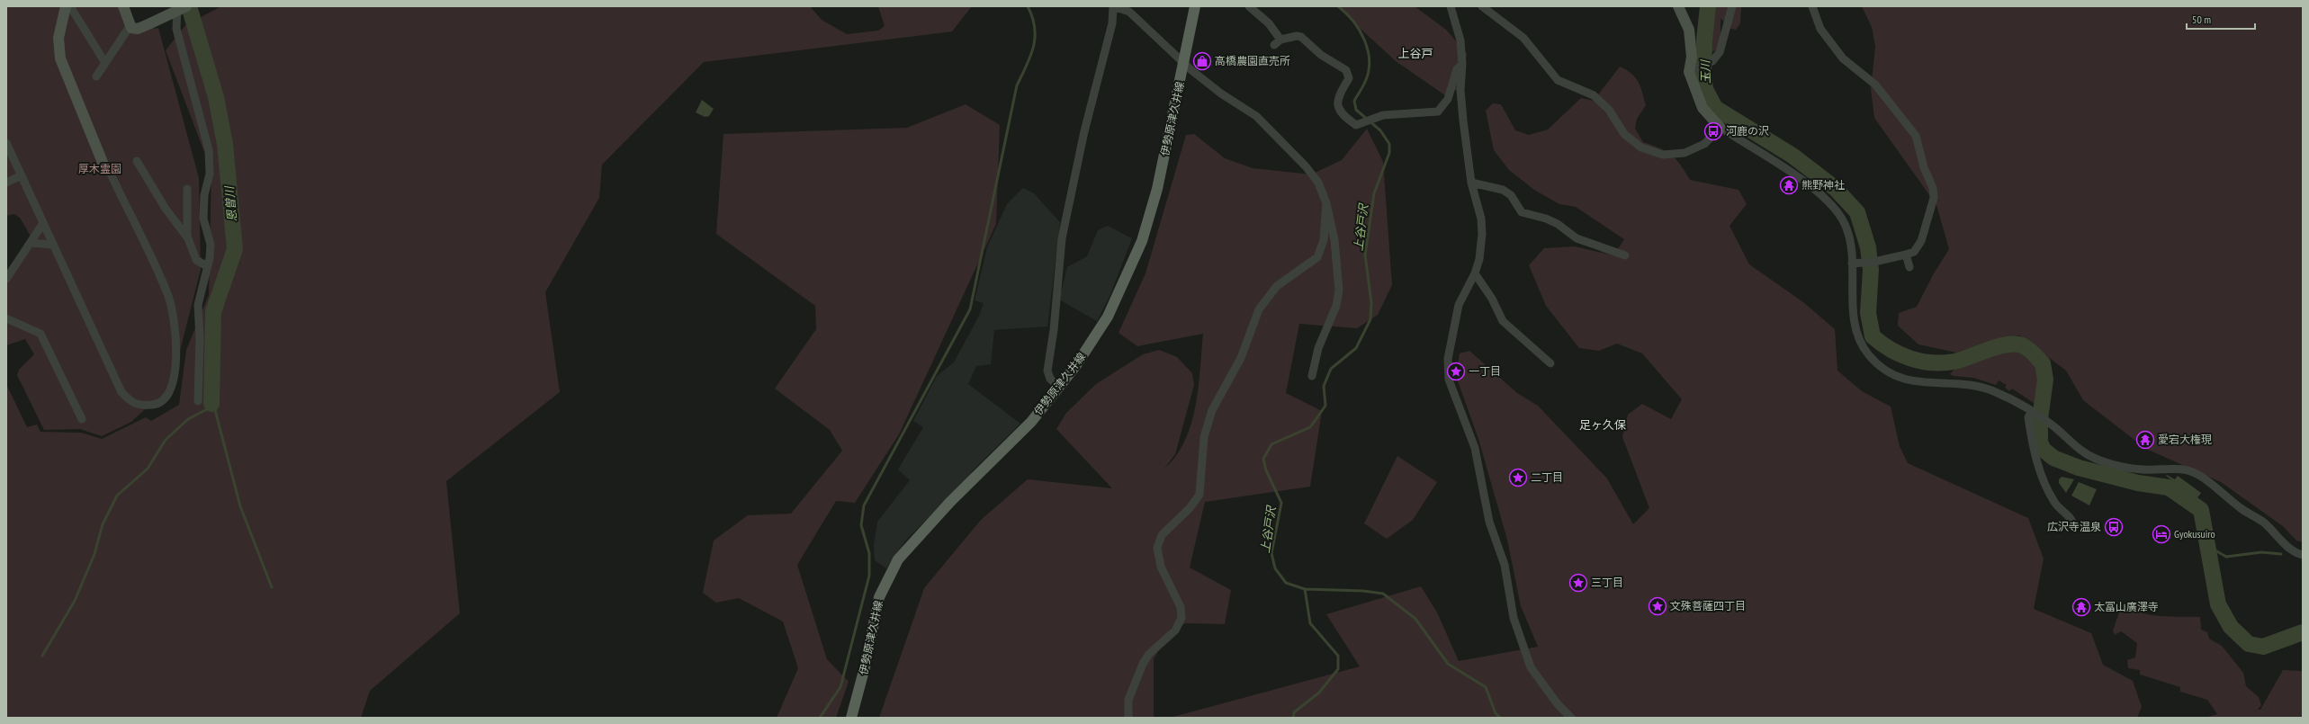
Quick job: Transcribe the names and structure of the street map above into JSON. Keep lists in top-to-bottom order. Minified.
{"streets":{"main road":["伊勢原津久井線"]},"districts":["上谷戸","足ヶ久保"],"water":["玉川","恩曽川","上谷戸沢"],"parks":["厚木霊園"],"places":{"shop":["高橋農園直売所"],"bus stop":["河鹿の沢","広沢寺温泉"],"temple":["熊野神社","愛宕大権現","太冨山廣澤寺"],"place":["一丁目","二丁目","三丁目","文殊菩薩四丁目"],"hotel":["Gyokusuiro"]},"scale_bar":"50 m"}
